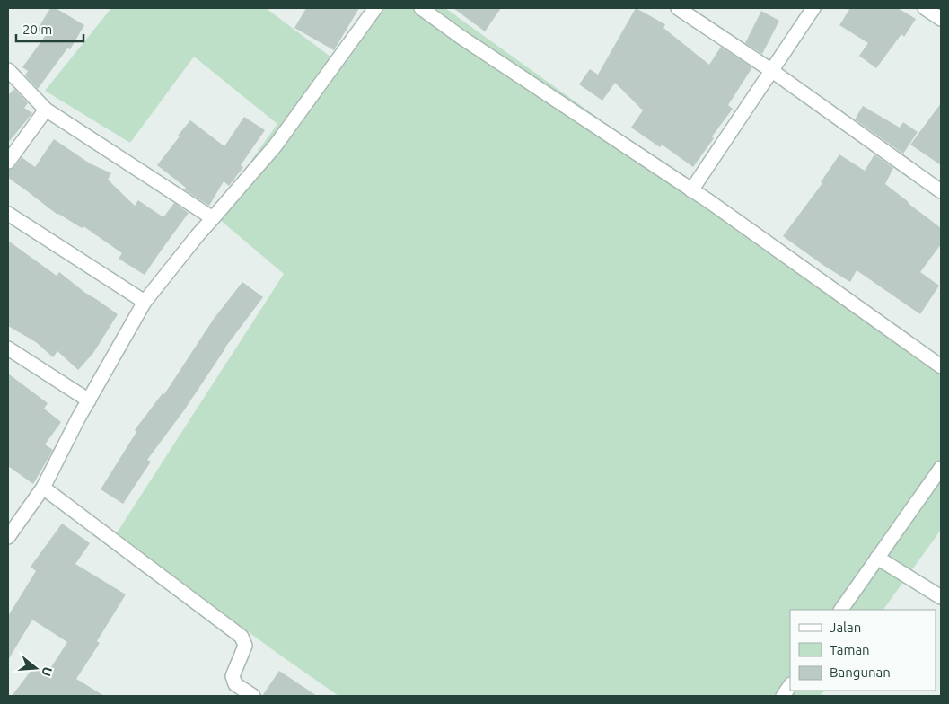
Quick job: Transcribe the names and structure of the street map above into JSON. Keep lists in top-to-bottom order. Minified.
{"legend":["Jalan","Taman","Bangunan"],"scale_bar":"20 m","north":"right"}
